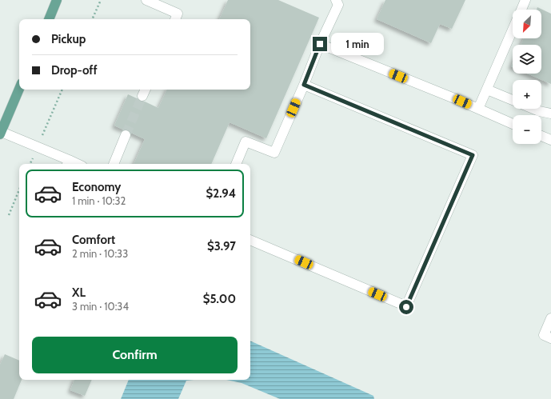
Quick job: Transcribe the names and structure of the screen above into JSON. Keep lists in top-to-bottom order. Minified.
{"north":"bottom left","page":{"map_buttons":["+","−"],"banner":["Pickup","Drop-off"],"bubble":"1 min","list":[{"name":"Economy","note":"1 min · 10:32","value":"$2.94"},{"name":"Comfort","note":"2 min · 10:33","value":"$3.97"},{"name":"XL","note":"3 min · 10:34","value":"$5.00"}],"buttons":"Confirm"}}
